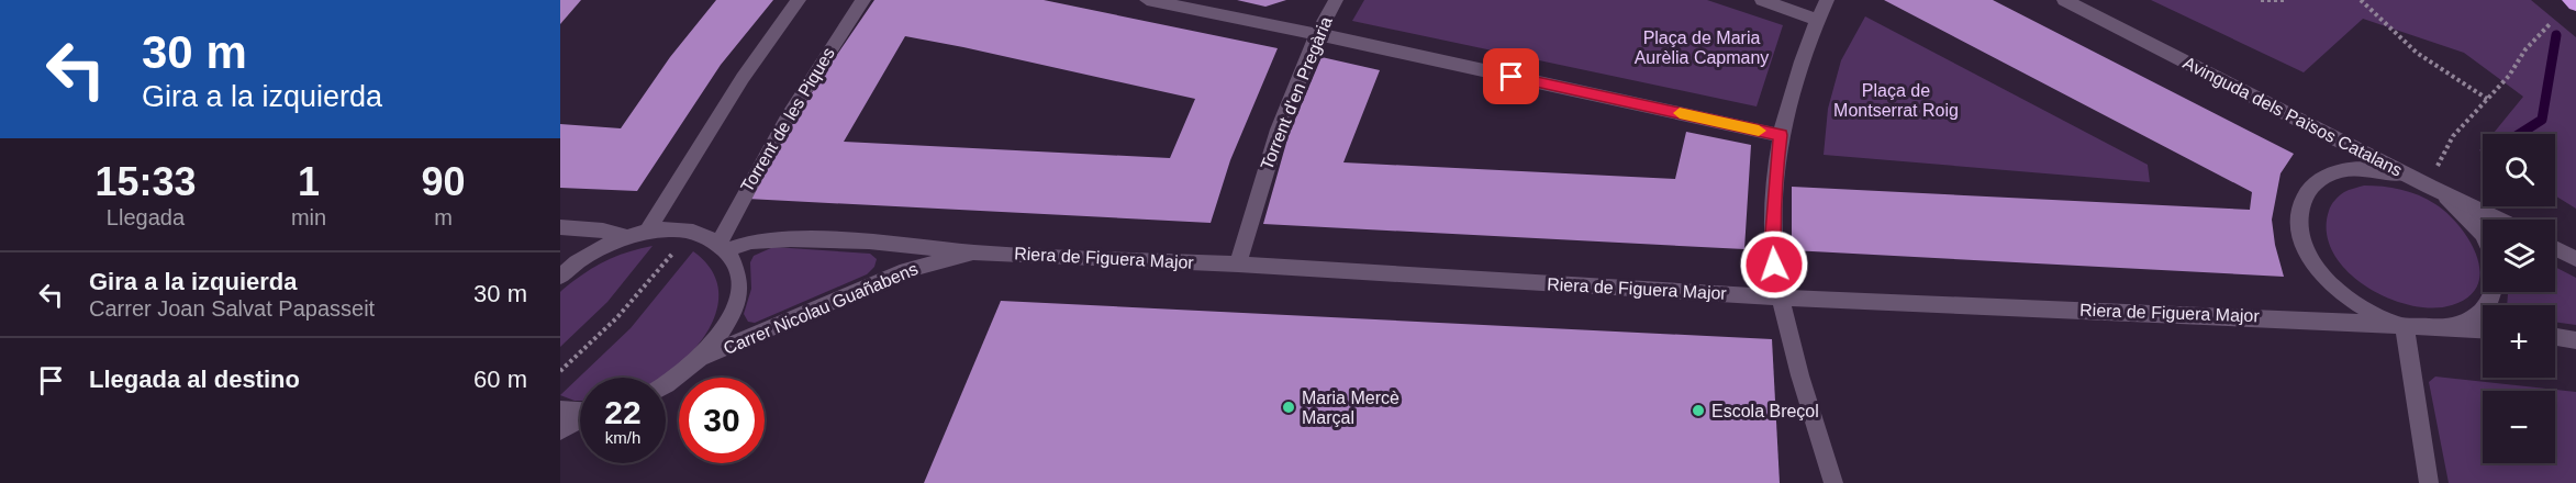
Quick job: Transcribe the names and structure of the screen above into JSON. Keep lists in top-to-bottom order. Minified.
{"streets":{"street":["Torrent d'en Pregària","Avinguda dels Països Catalans","Torrent de les Piques","Riera de Figuera Major","Carrer Nicolau Guañabens"]},"crossings":[["Torrent d'en Pregària","Riera de Figuera Major"],["Riera de Figuera Major","Carrer Nicolau Guañabens"]],"parks":["Plaça de Maria Aurèlia Capmany","Plaça de Montserrat Roig"],"places":["Maria Mercè Marçal","Escola Breçol"],"page":{"turn":["30 m","Gira a la izquierda"],"map_buttons":["+","−"],"eta":["15:33","Llegada","1","min","90","m"],"list":[{"name":"Gira a la izquierda","note":"Carrer Joan Salvat Papasseit","value":"30 m"},{"name":"Llegada al destino","value":"60 m"}],"speed":"22 km/h","limit":"30"}}
